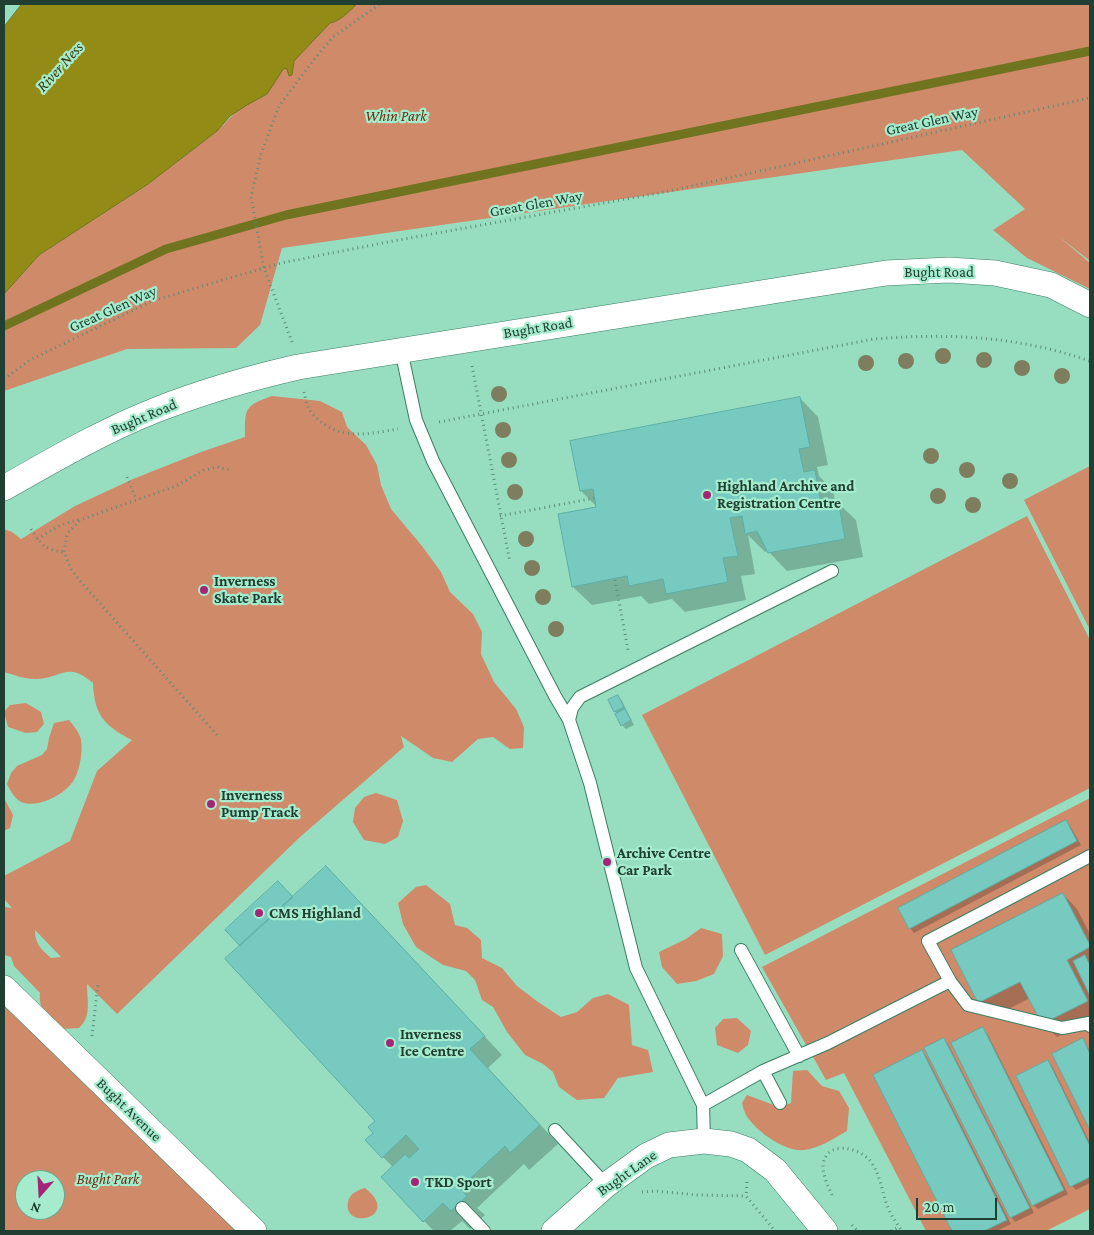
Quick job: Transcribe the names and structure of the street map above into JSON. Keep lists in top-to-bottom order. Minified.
{"streets":{"street":["Bught Road","Bught Avenue","Bught Lane"],"path":["Great Glen Way"]},"water":["River Ness"],"parks":["Whin Park","Bught Park"],"places":["Highland Archive and Registration Centre","Inverness Skate Park","Inverness Pump Track","Archive Centre Car Park","CMS Highland","Inverness Ice Centre","TKD Sport"],"scale_bar":"20 m","north":"bottom"}
